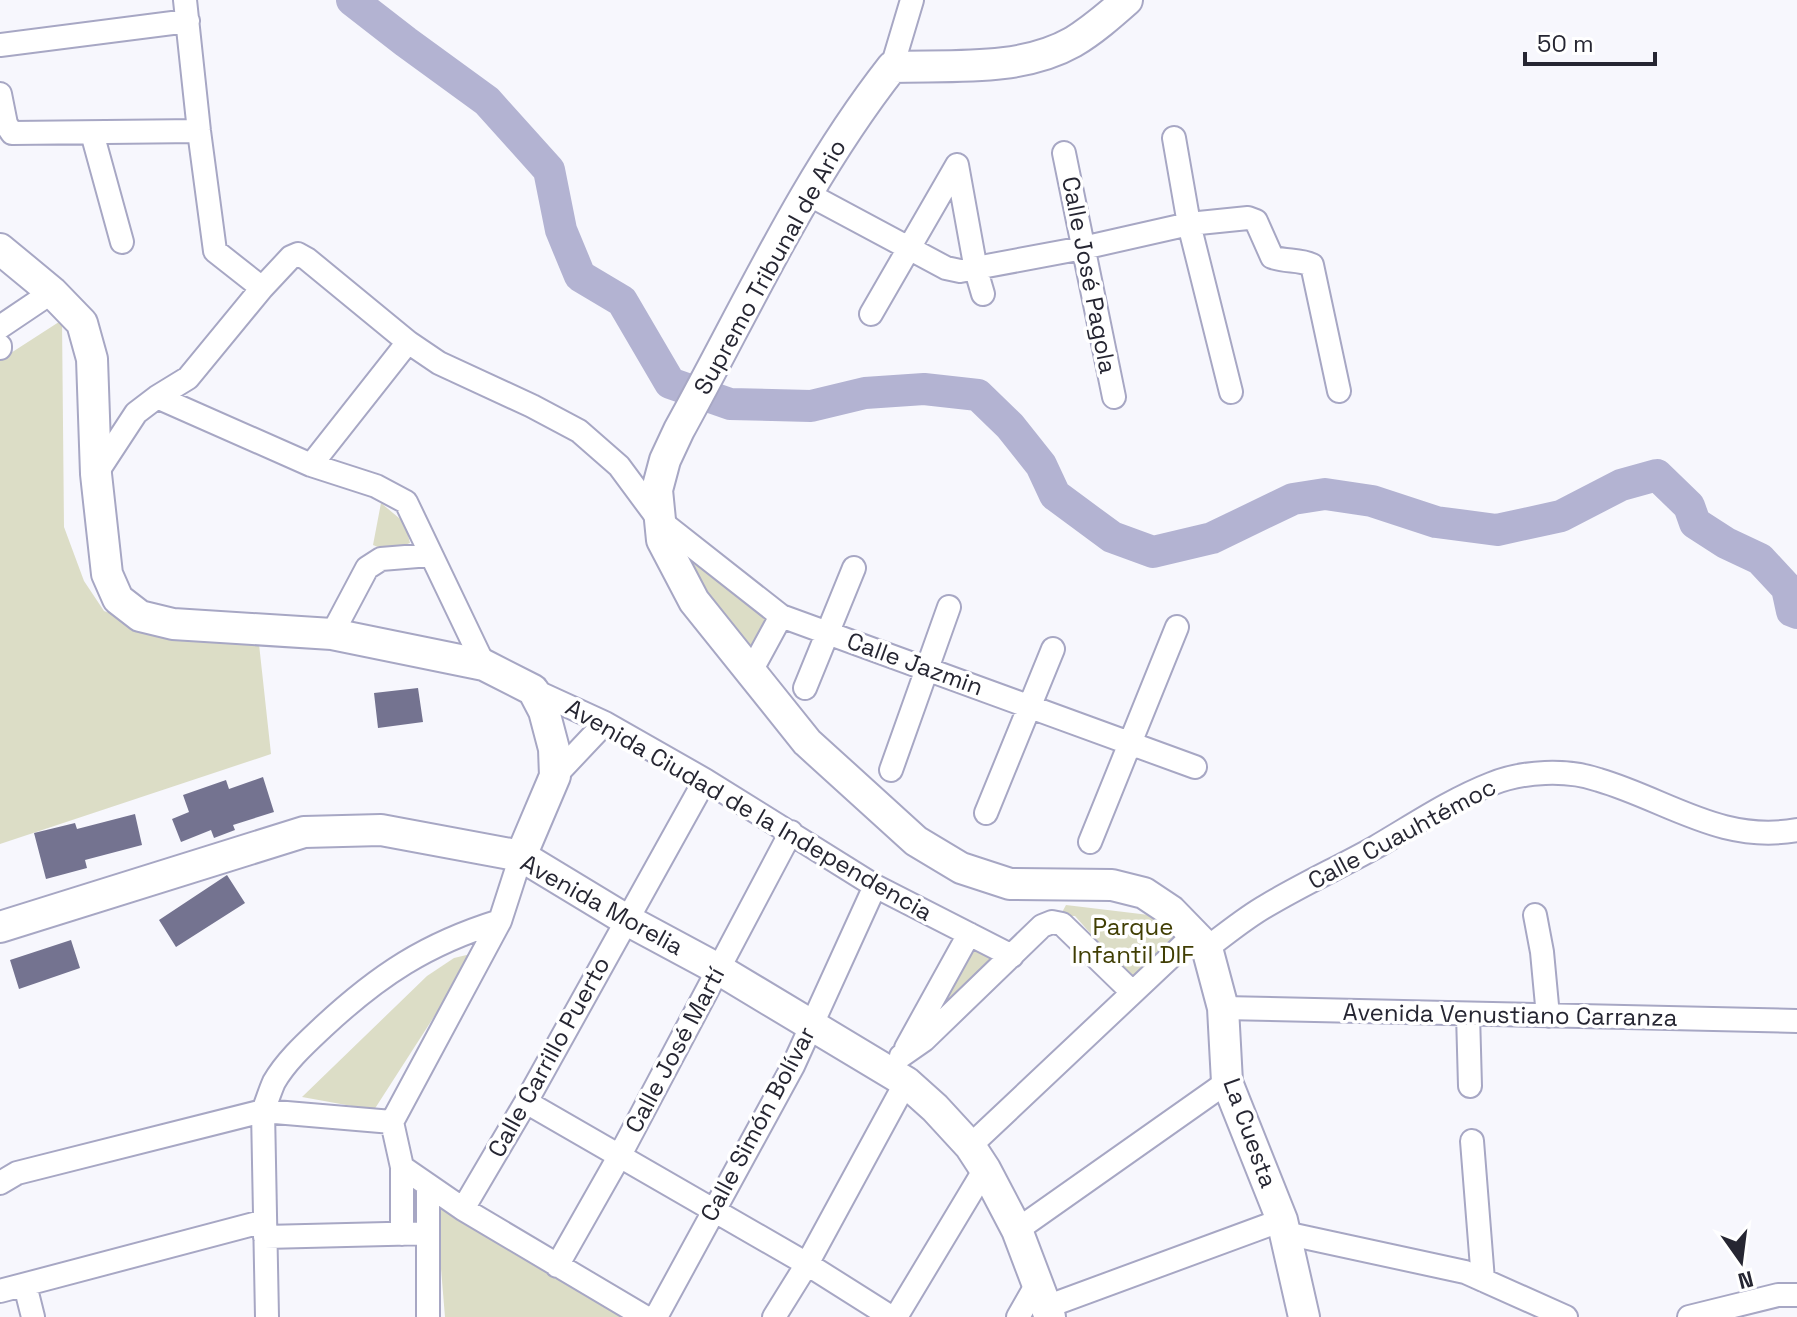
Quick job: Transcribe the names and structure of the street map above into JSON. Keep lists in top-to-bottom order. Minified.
{"streets":{"street":["Supremo Tribunal de Ario","Calle José Pagola","Calle Jazmin","Avenida Ciudad de la Independencia","Calle Cuauhtémoc","Avenida Morelia","Avenida Venustiano Carranza","Calle José Martí","Calle Carrillo Puerto","Calle Simón Bolívar","La Cuesta"]},"crossings":[["Supremo Tribunal de Ario","Calle Jazmin"],["Supremo Tribunal de Ario","Calle Cuauhtémoc"],["Supremo Tribunal de Ario","La Cuesta"],["Avenida Ciudad de la Independencia","Calle José Martí"],["Avenida Ciudad de la Independencia","Calle Carrillo Puerto"],["Avenida Ciudad de la Independencia","Calle Simón Bolívar"],["Calle Cuauhtémoc","Avenida Morelia"],["Calle Cuauhtémoc","La Cuesta"],["Avenida Morelia","Calle José Martí"],["Avenida Morelia","Calle Carrillo Puerto"],["Avenida Morelia","Calle Simón Bolívar"],["Avenida Venustiano Carranza","La Cuesta"]],"parks":["Parque Infantil DIF"],"scale_bar":"50 m","north":"bottom"}
